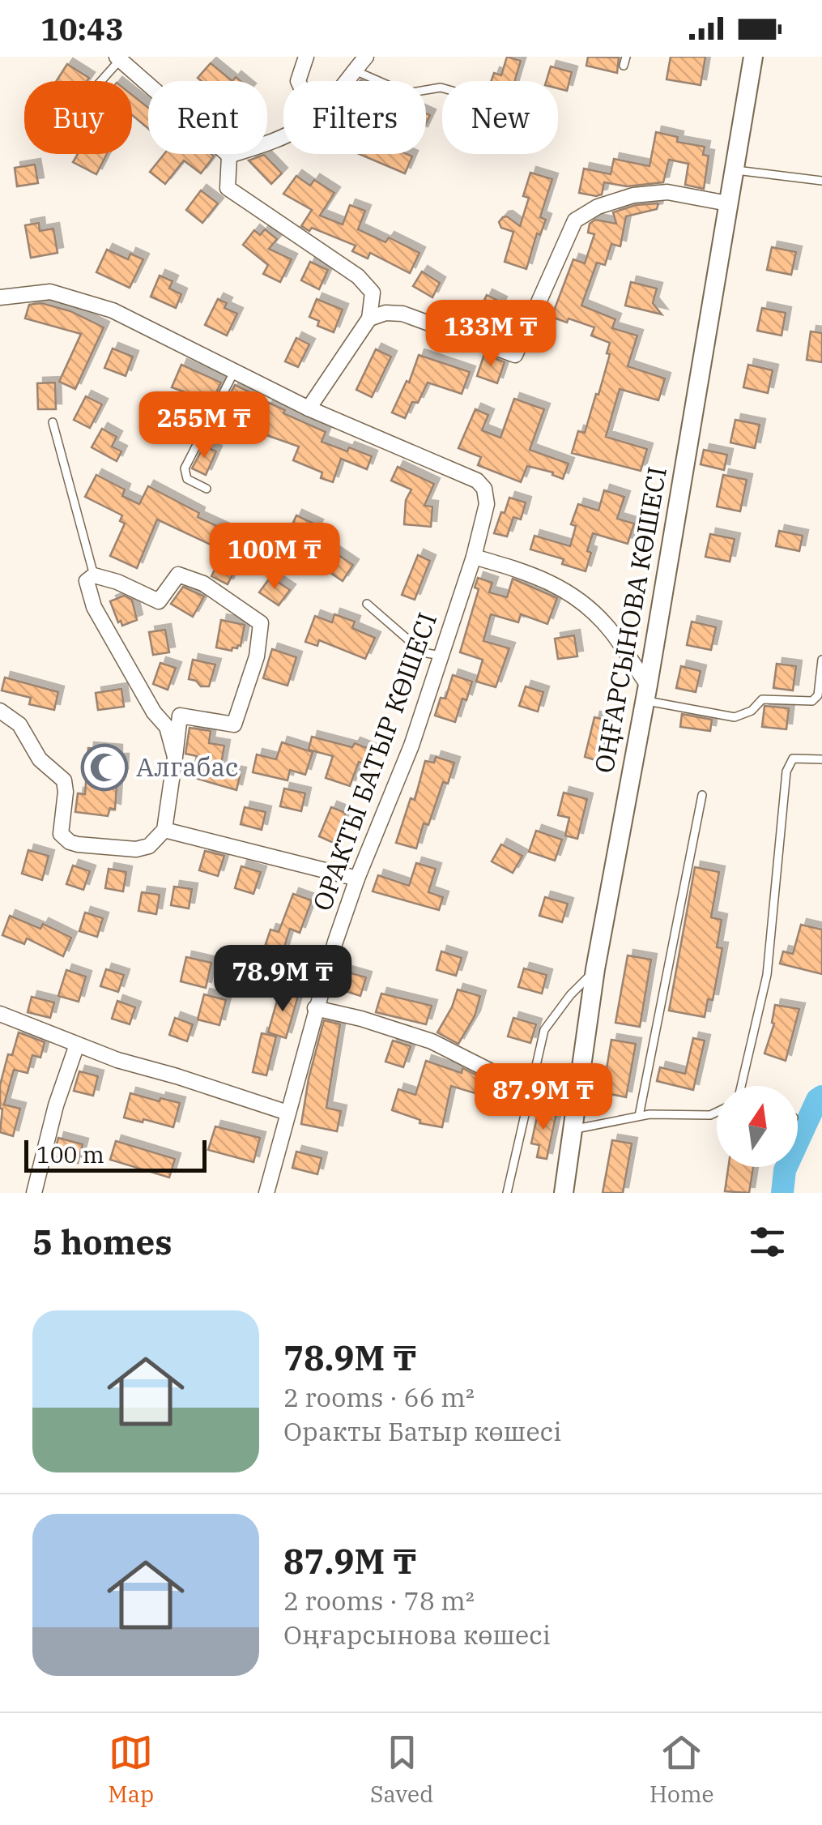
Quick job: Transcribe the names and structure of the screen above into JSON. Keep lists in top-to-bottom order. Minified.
{"streets":{"main road":["ОҢҒАРСЫНОВА КӨШЕСІ"],"street":["ОРАКТЫ БАТЫР КӨШЕСІ"]},"places":{"mosque":["Алгабас"]},"scale_bar":"100 m","north":"top","page":{"status":"10:43","chip":["Buy","Rent","Filters","New"],"price":["133M ₸","255M ₸","100M ₸","78.9M ₸","87.9M ₸"],"scale":"100 m","heading":"5 homes","list":[{"name":"78.9M ₸","note":"2 rooms · 66 m² · Оракты Батыр көшесі"},{"name":"87.9M ₸","note":"2 rooms · 78 m² · Оңғарсынова көшесі"}],"tabs":["Map","Saved","Home"]}}
